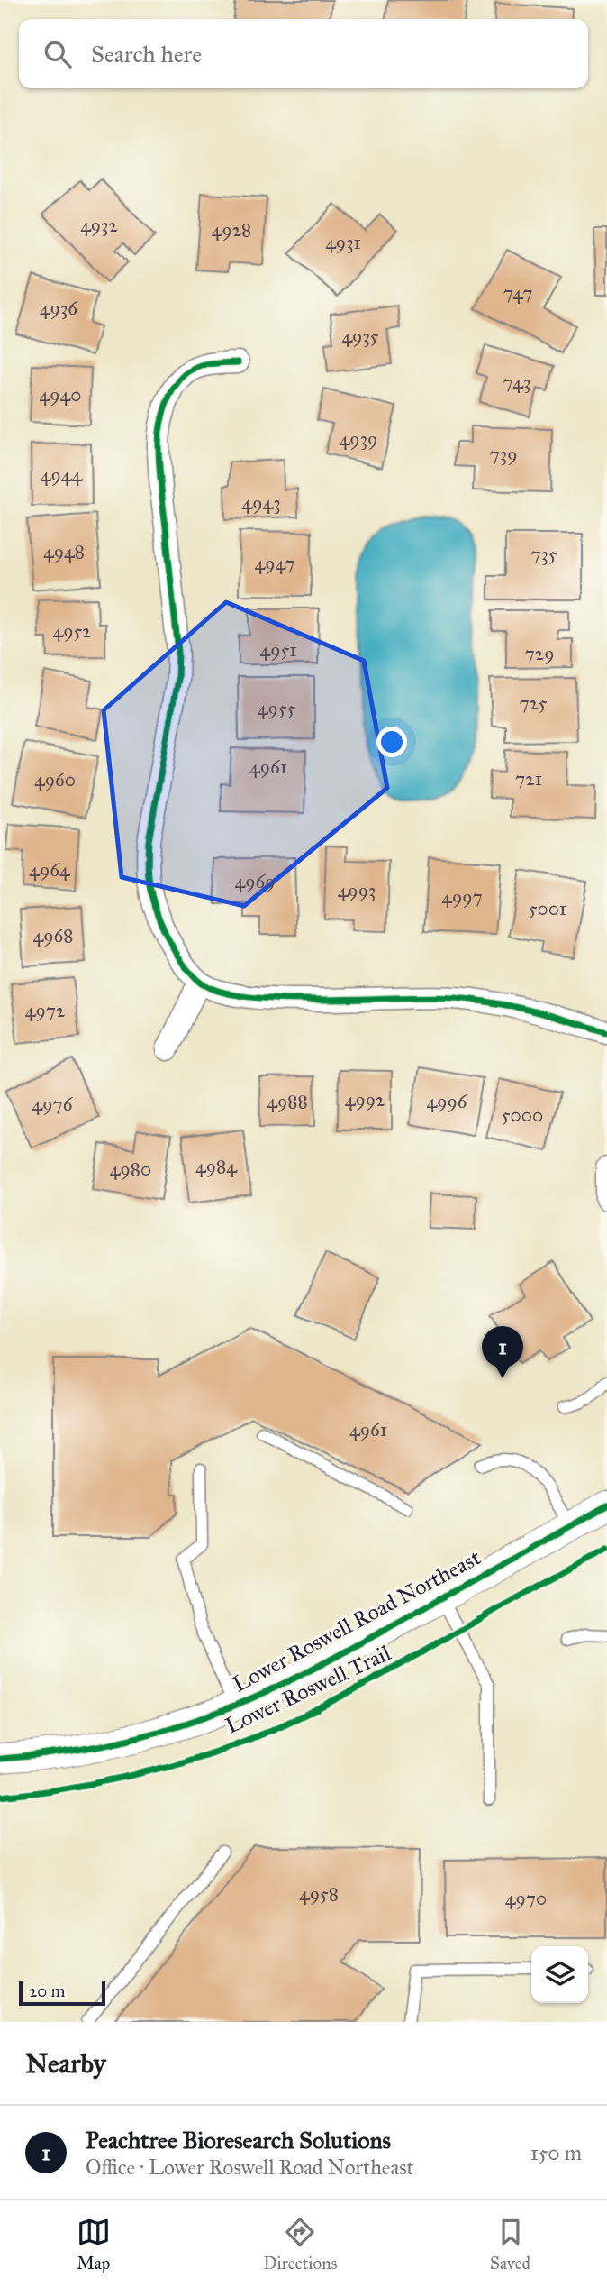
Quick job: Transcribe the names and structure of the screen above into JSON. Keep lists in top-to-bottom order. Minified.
{"streets":{"street":["Lower Roswell Road Northeast"],"cycle path":["Lower Roswell Trail"]},"house_numbers":["4932","4928","4931","747","4936","4935","743","4940","4939","739","4944","4943","4948","735","4947","4952","4951","729","725","4955","4961","721","4960","4964","4969","4993","4997","5001","4968","4972","4992","4988","4996","4976","5000","4984","4980","4961","4958","4970"],"scale_bar":"20 m","page":{"search":"Search here","pins":"1","scale":"20 m","heading":"Nearby","list":[{"mark":"1","name":"Peachtree Bioresearch Solutions","note":"Office · Lower Roswell Road Northeast","value":"150 m"}],"nav":["Map","Directions","Saved"]}}
